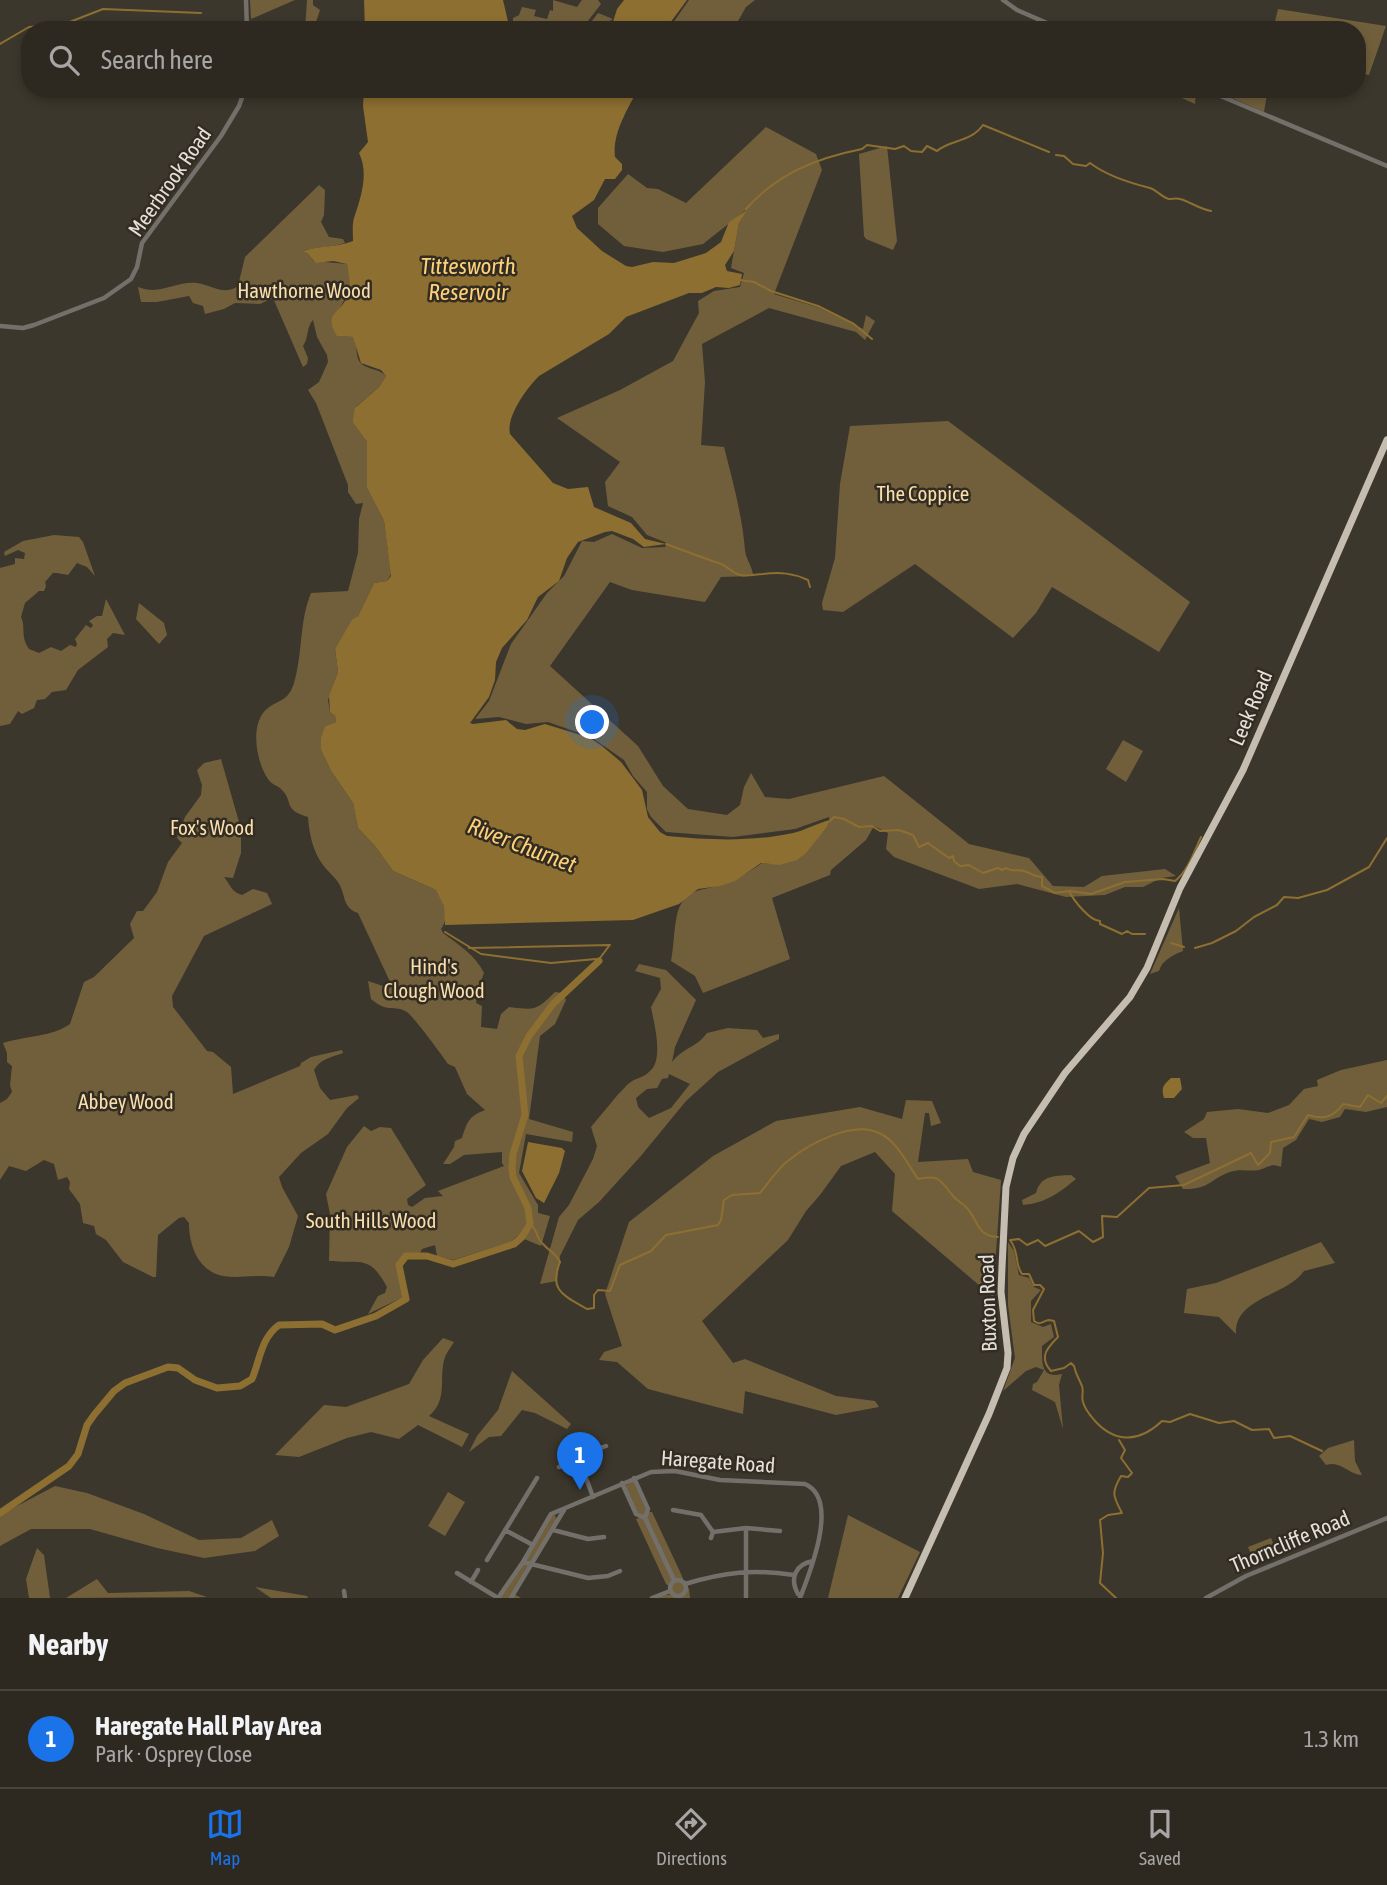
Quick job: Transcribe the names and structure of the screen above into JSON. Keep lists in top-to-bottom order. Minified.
{"streets":{"highway":["Leek Road","Buxton Road"],"street":["Meerbrook Road","Haregate Road","Thorncliffe Road"]},"crossings":[["Leek Road","Buxton Road"]],"water":["Tittesworth Reservoir","River Churnet"],"parks":["Hawthorne Wood","The Coppice","Fox's Wood","Hind's Clough Wood","Abbey Wood","South Hills Wood"],"page":{"search":"Search here","pins":"1","heading":"Nearby","list":[{"mark":"1","name":"Haregate Hall Play Area","note":"Park · Osprey Close","value":"1.3 km"}],"nav":["Map","Directions","Saved"]}}
